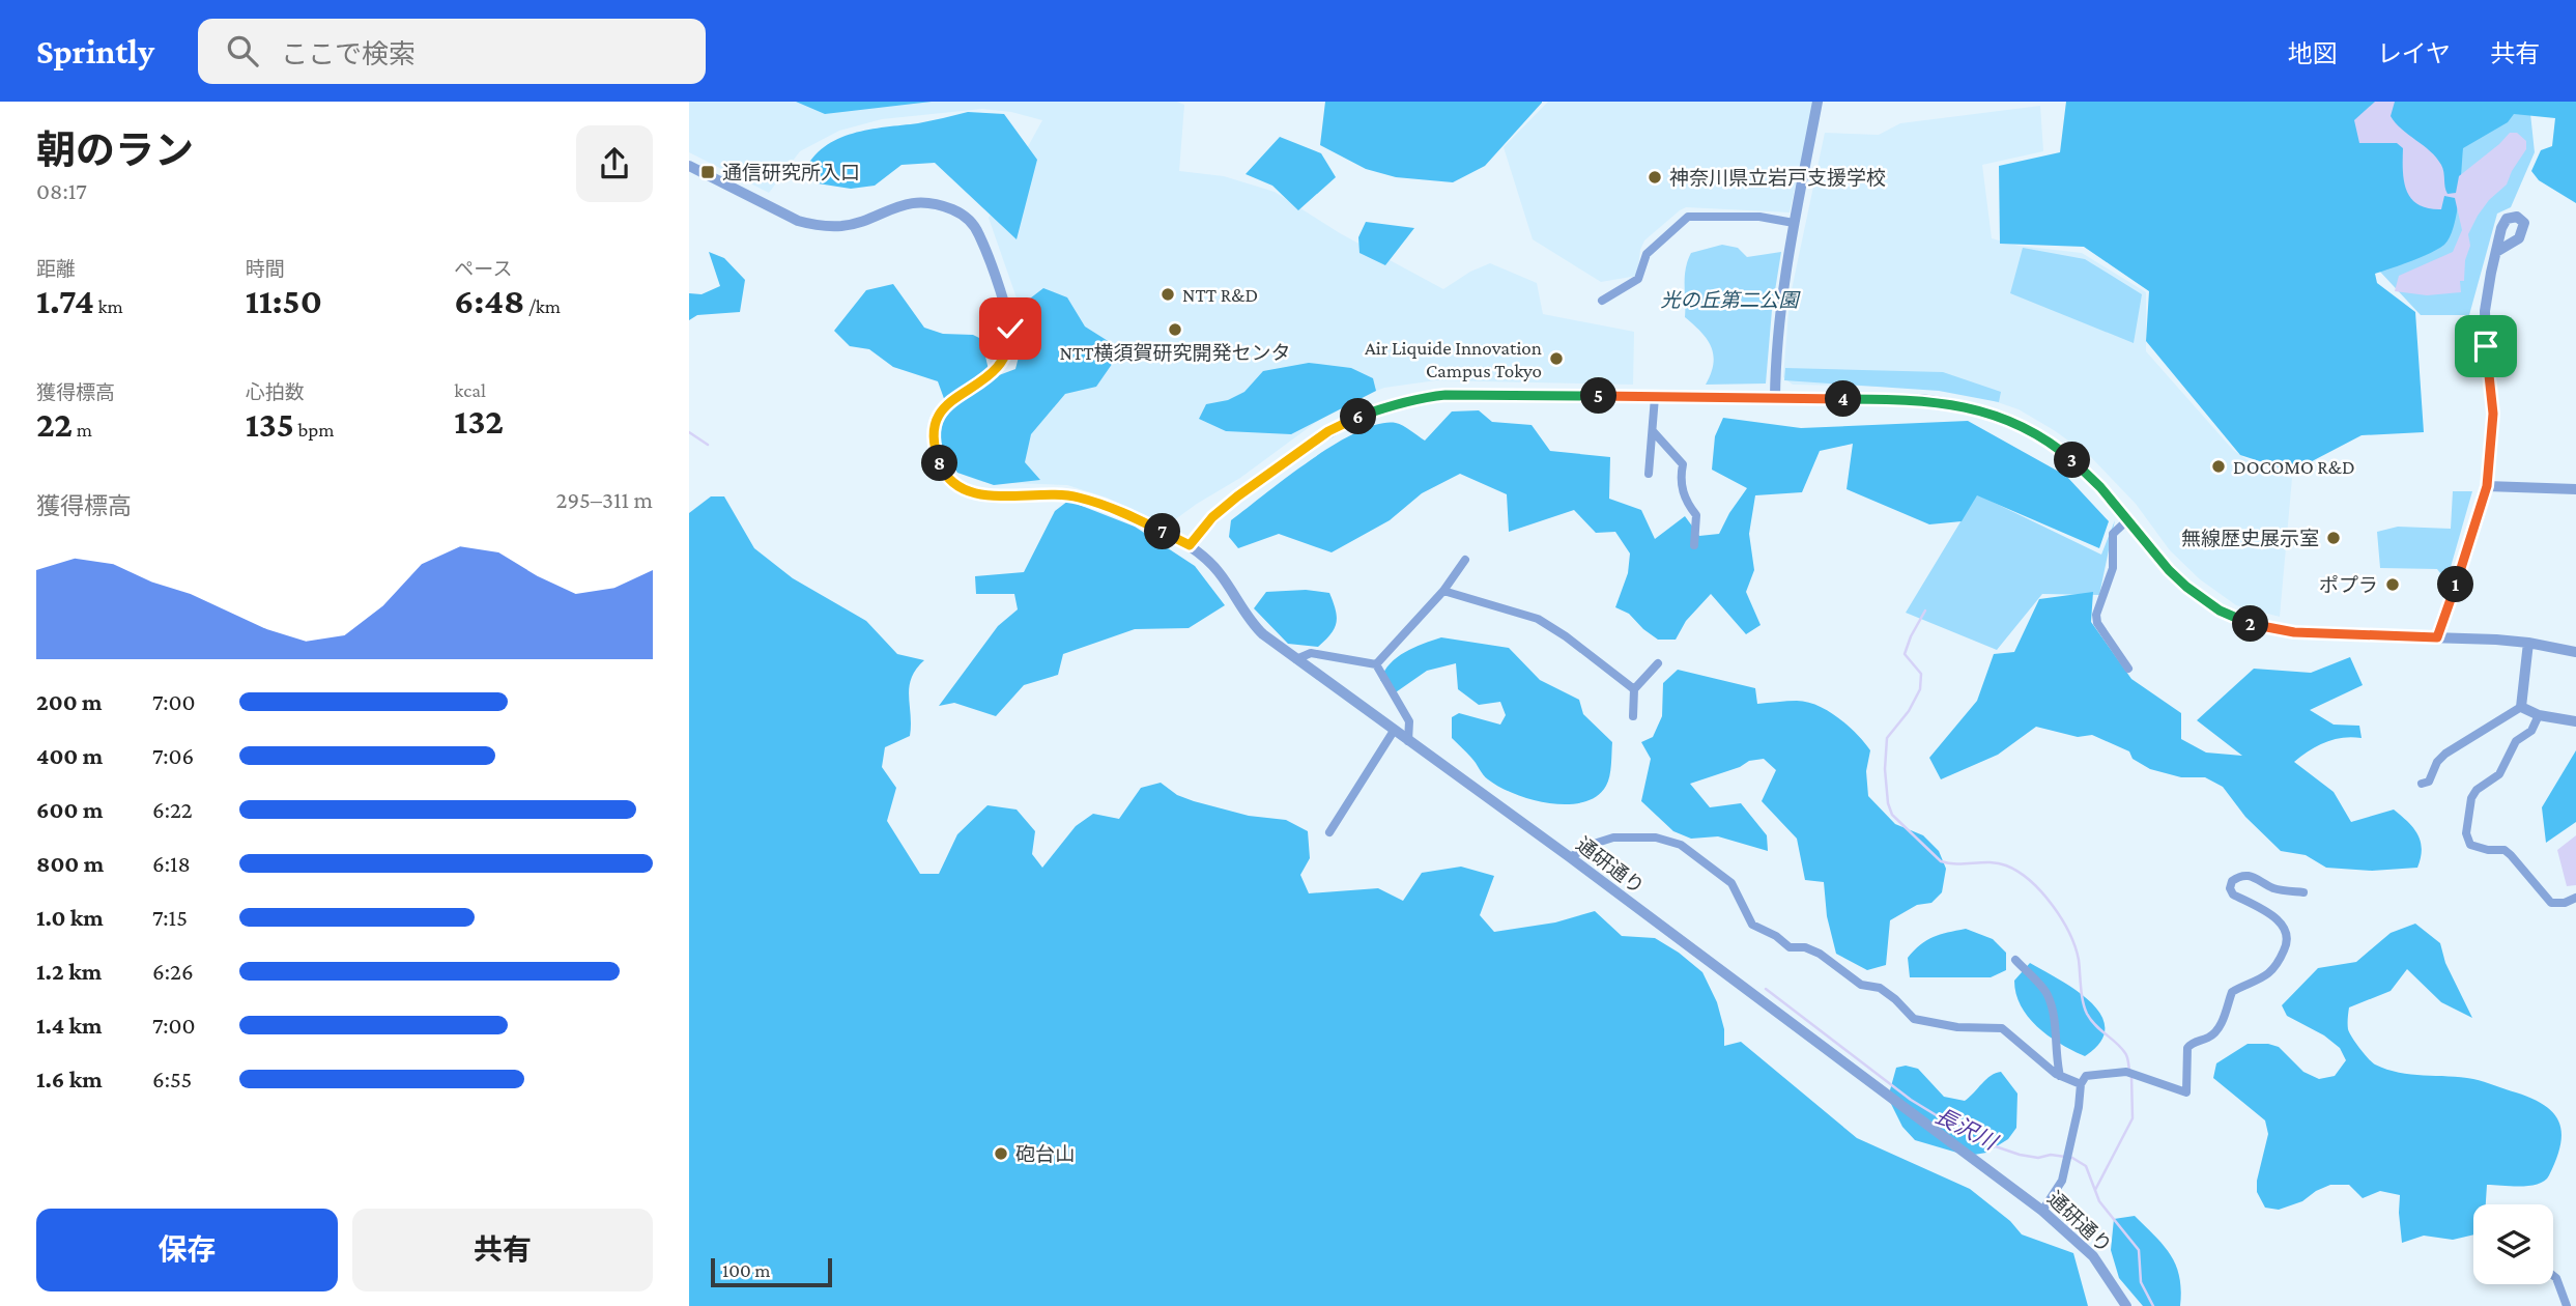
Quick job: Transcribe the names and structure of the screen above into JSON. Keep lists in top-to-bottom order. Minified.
{"streets":{"street":["通研通り"]},"water":["長沢川"],"parks":["光の丘第二公園"],"places":{"transit":["通信研究所入口"],"other":["神奈川県立岩戸支援学校","NTT R&D","NTT横須賀研究開発センタ","Air Liquide Innovation Campus Tokyo","DOCOMO R&D","無線歴史展示室","ポプラ","砲台山"]},"scale_bar":"100 m","page":{"header":"Sprintly","search":"ここで検索","nav":["地図","レイヤ","共有"],"heading":["朝のラン","08:17"],"stats":[["距離","1.74 km"],["時間","11:50"],["ペース","6:48 /km"],["獲得標高","22 m"],["心拍数","135 bpm"],["kcal","132"]],"pins":["5","4","6","3","8","7","1","2"],"chart":["獲得標高","295–311 m"],"list":[{"name":"200 m","note":"7:00"},{"name":"400 m","note":"7:06"},{"name":"600 m","note":"6:22"},{"name":"800 m","note":"6:18"},{"name":"1.0 km","note":"7:15"},{"name":"1.2 km","note":"6:26"},{"name":"1.4 km","note":"7:00"},{"name":"1.6 km","note":"6:55"}],"buttons":["保存","共有"],"scale":"100 m"}}
